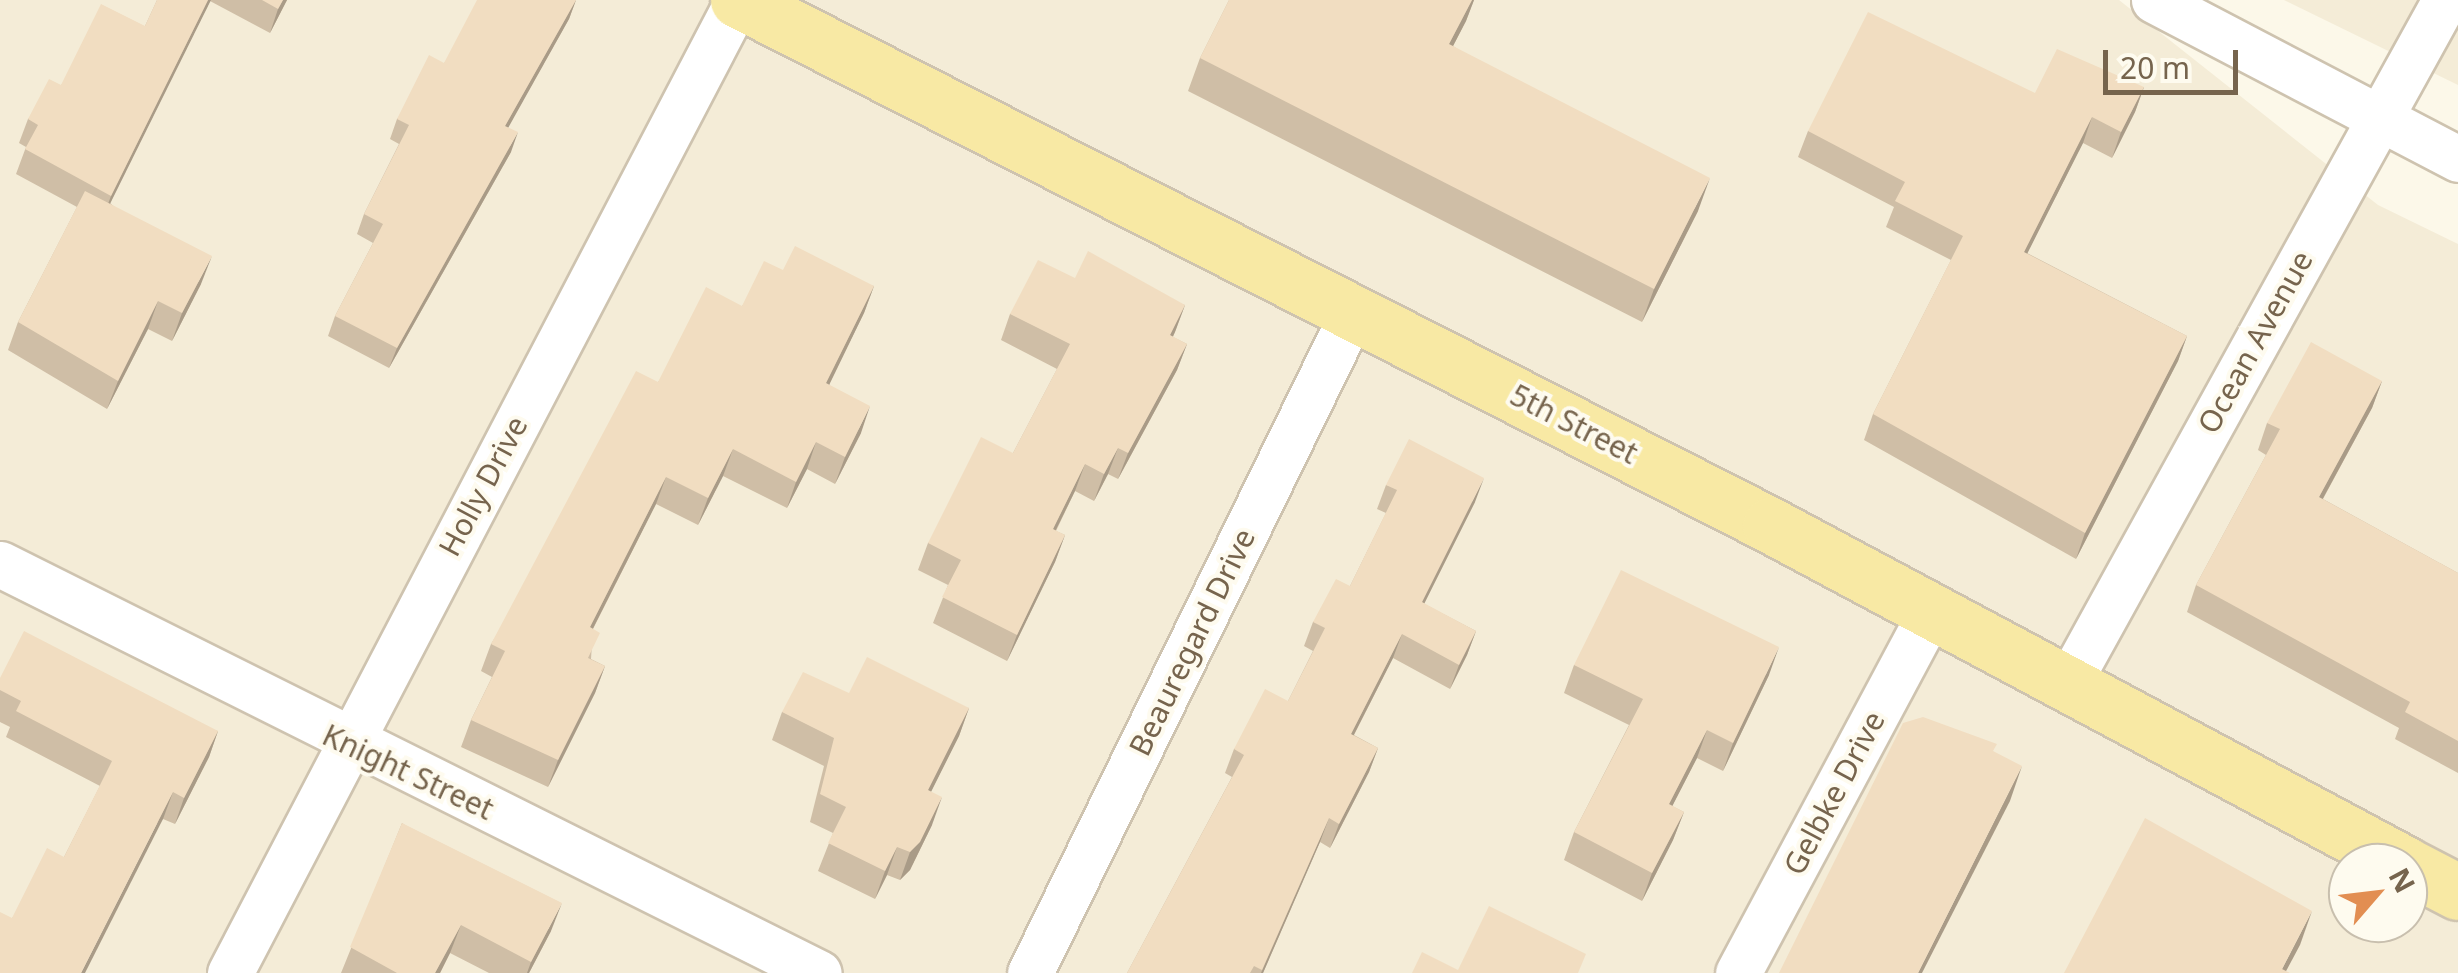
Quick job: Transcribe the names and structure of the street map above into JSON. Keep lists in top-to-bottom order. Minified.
{"streets":{"main road":["5th Street"],"street":["Ocean Avenue","Holly Drive","Beauregard Drive","Knight Street","Gelbke Drive"]},"crossings":[["Ocean Avenue","5th Street"],["5th Street","Holly Drive"],["5th Street","Beauregard Drive"],["5th Street","Gelbke Drive"],["Holly Drive","Knight Street"]],"scale_bar":"20 m","north":"top right"}
